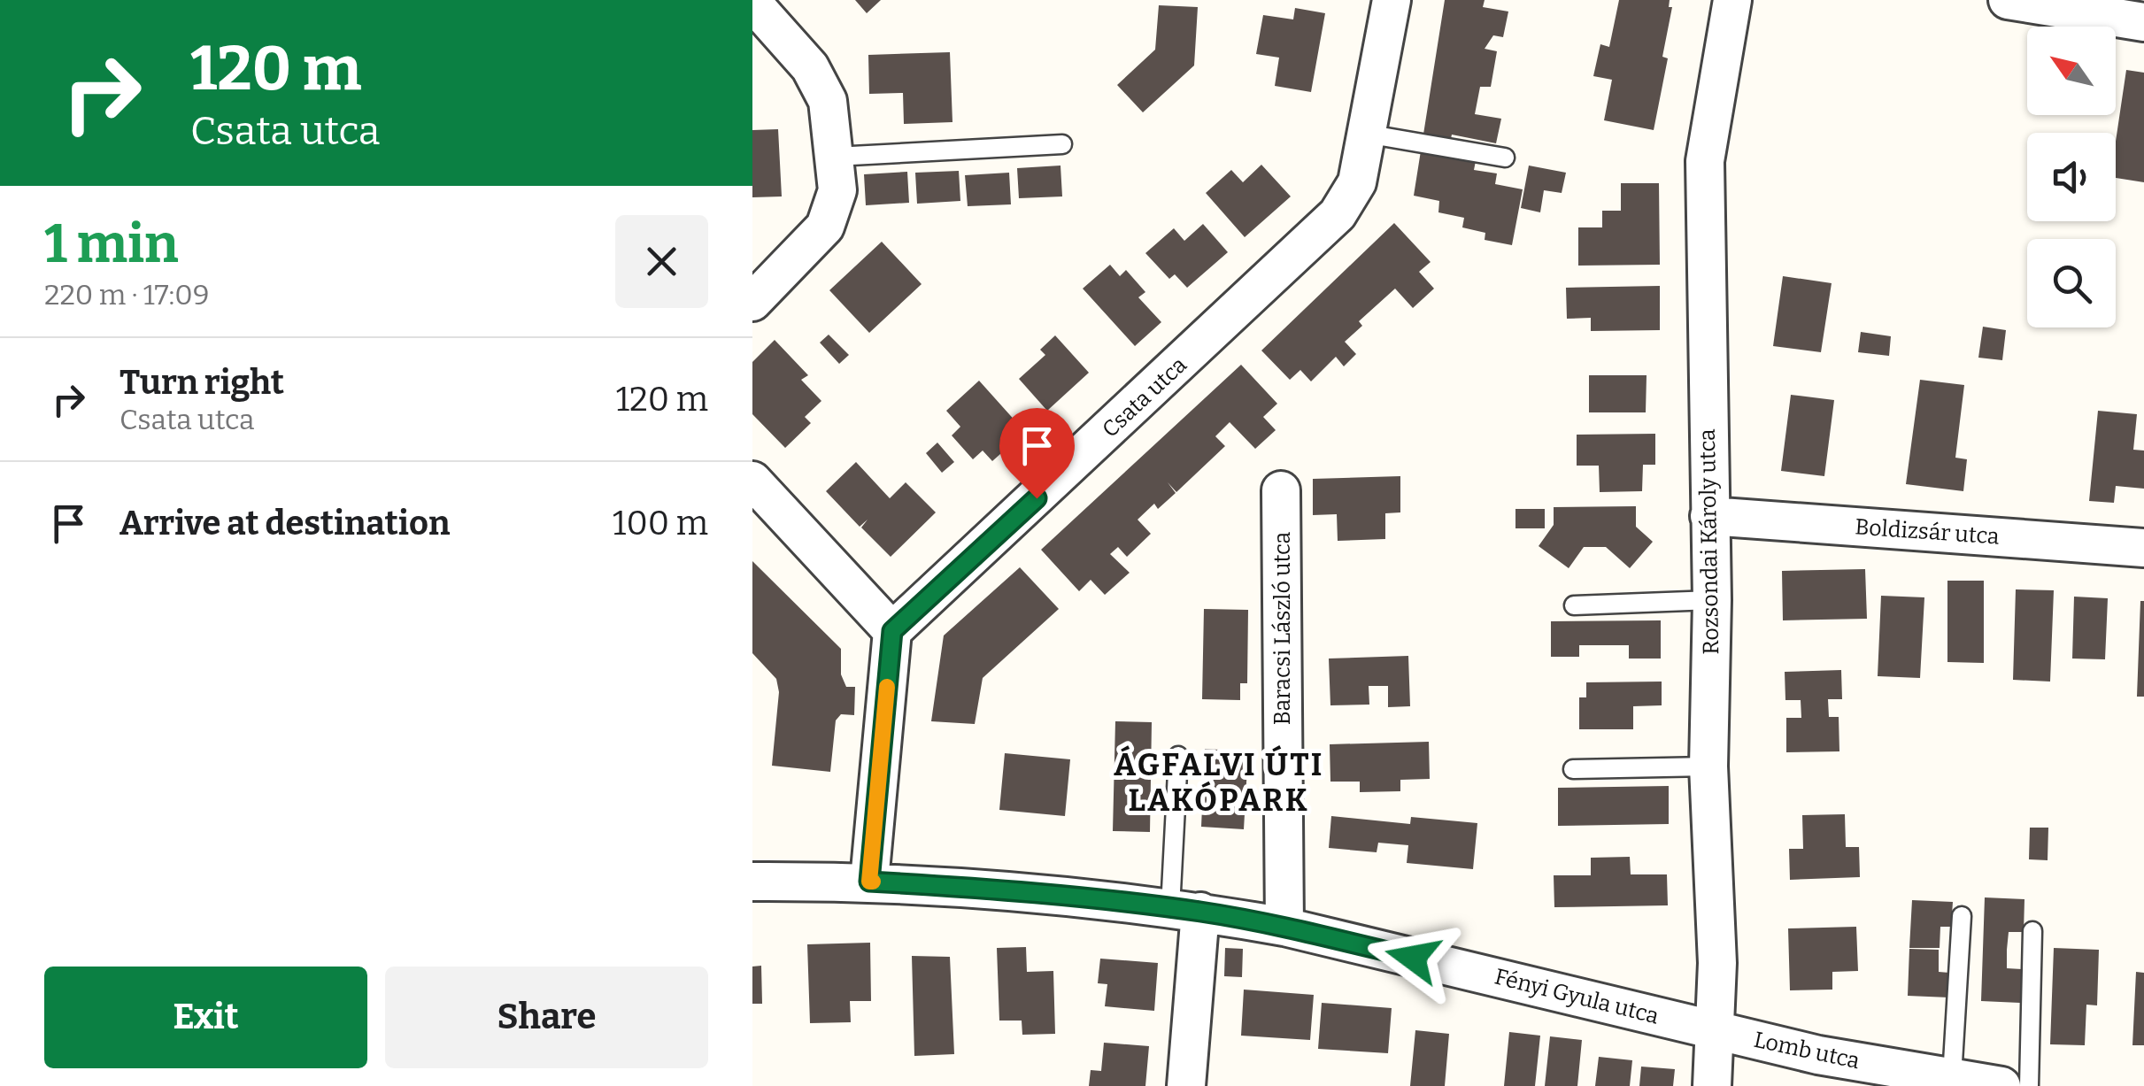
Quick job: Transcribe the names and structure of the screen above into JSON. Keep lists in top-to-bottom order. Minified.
{"streets":{"street":["Csata utca","Boldizsár utca","Rozsondai Károly utca","Baracsi László utca","Fényi Gyula utca","Lomb utca"]},"crossings":[["Boldizsár utca","Rozsondai Károly utca"],["Rozsondai Károly utca","Fényi Gyula utca"],["Rozsondai Károly utca","Lomb utca"],["Baracsi László utca","Fényi Gyula utca"],["Fényi Gyula utca","Lomb utca"]],"districts":["ÁGFALVI ÚTI LAKÓPARK"],"north":"top left","page":{"turn":["120 m","Csata utca"],"heading":["1 min","220 m · 17:09"],"list":[{"name":"Turn right","note":"Csata utca","value":"120 m"},{"name":"Arrive at destination","value":"100 m"}],"buttons":["Exit","Share"]}}
